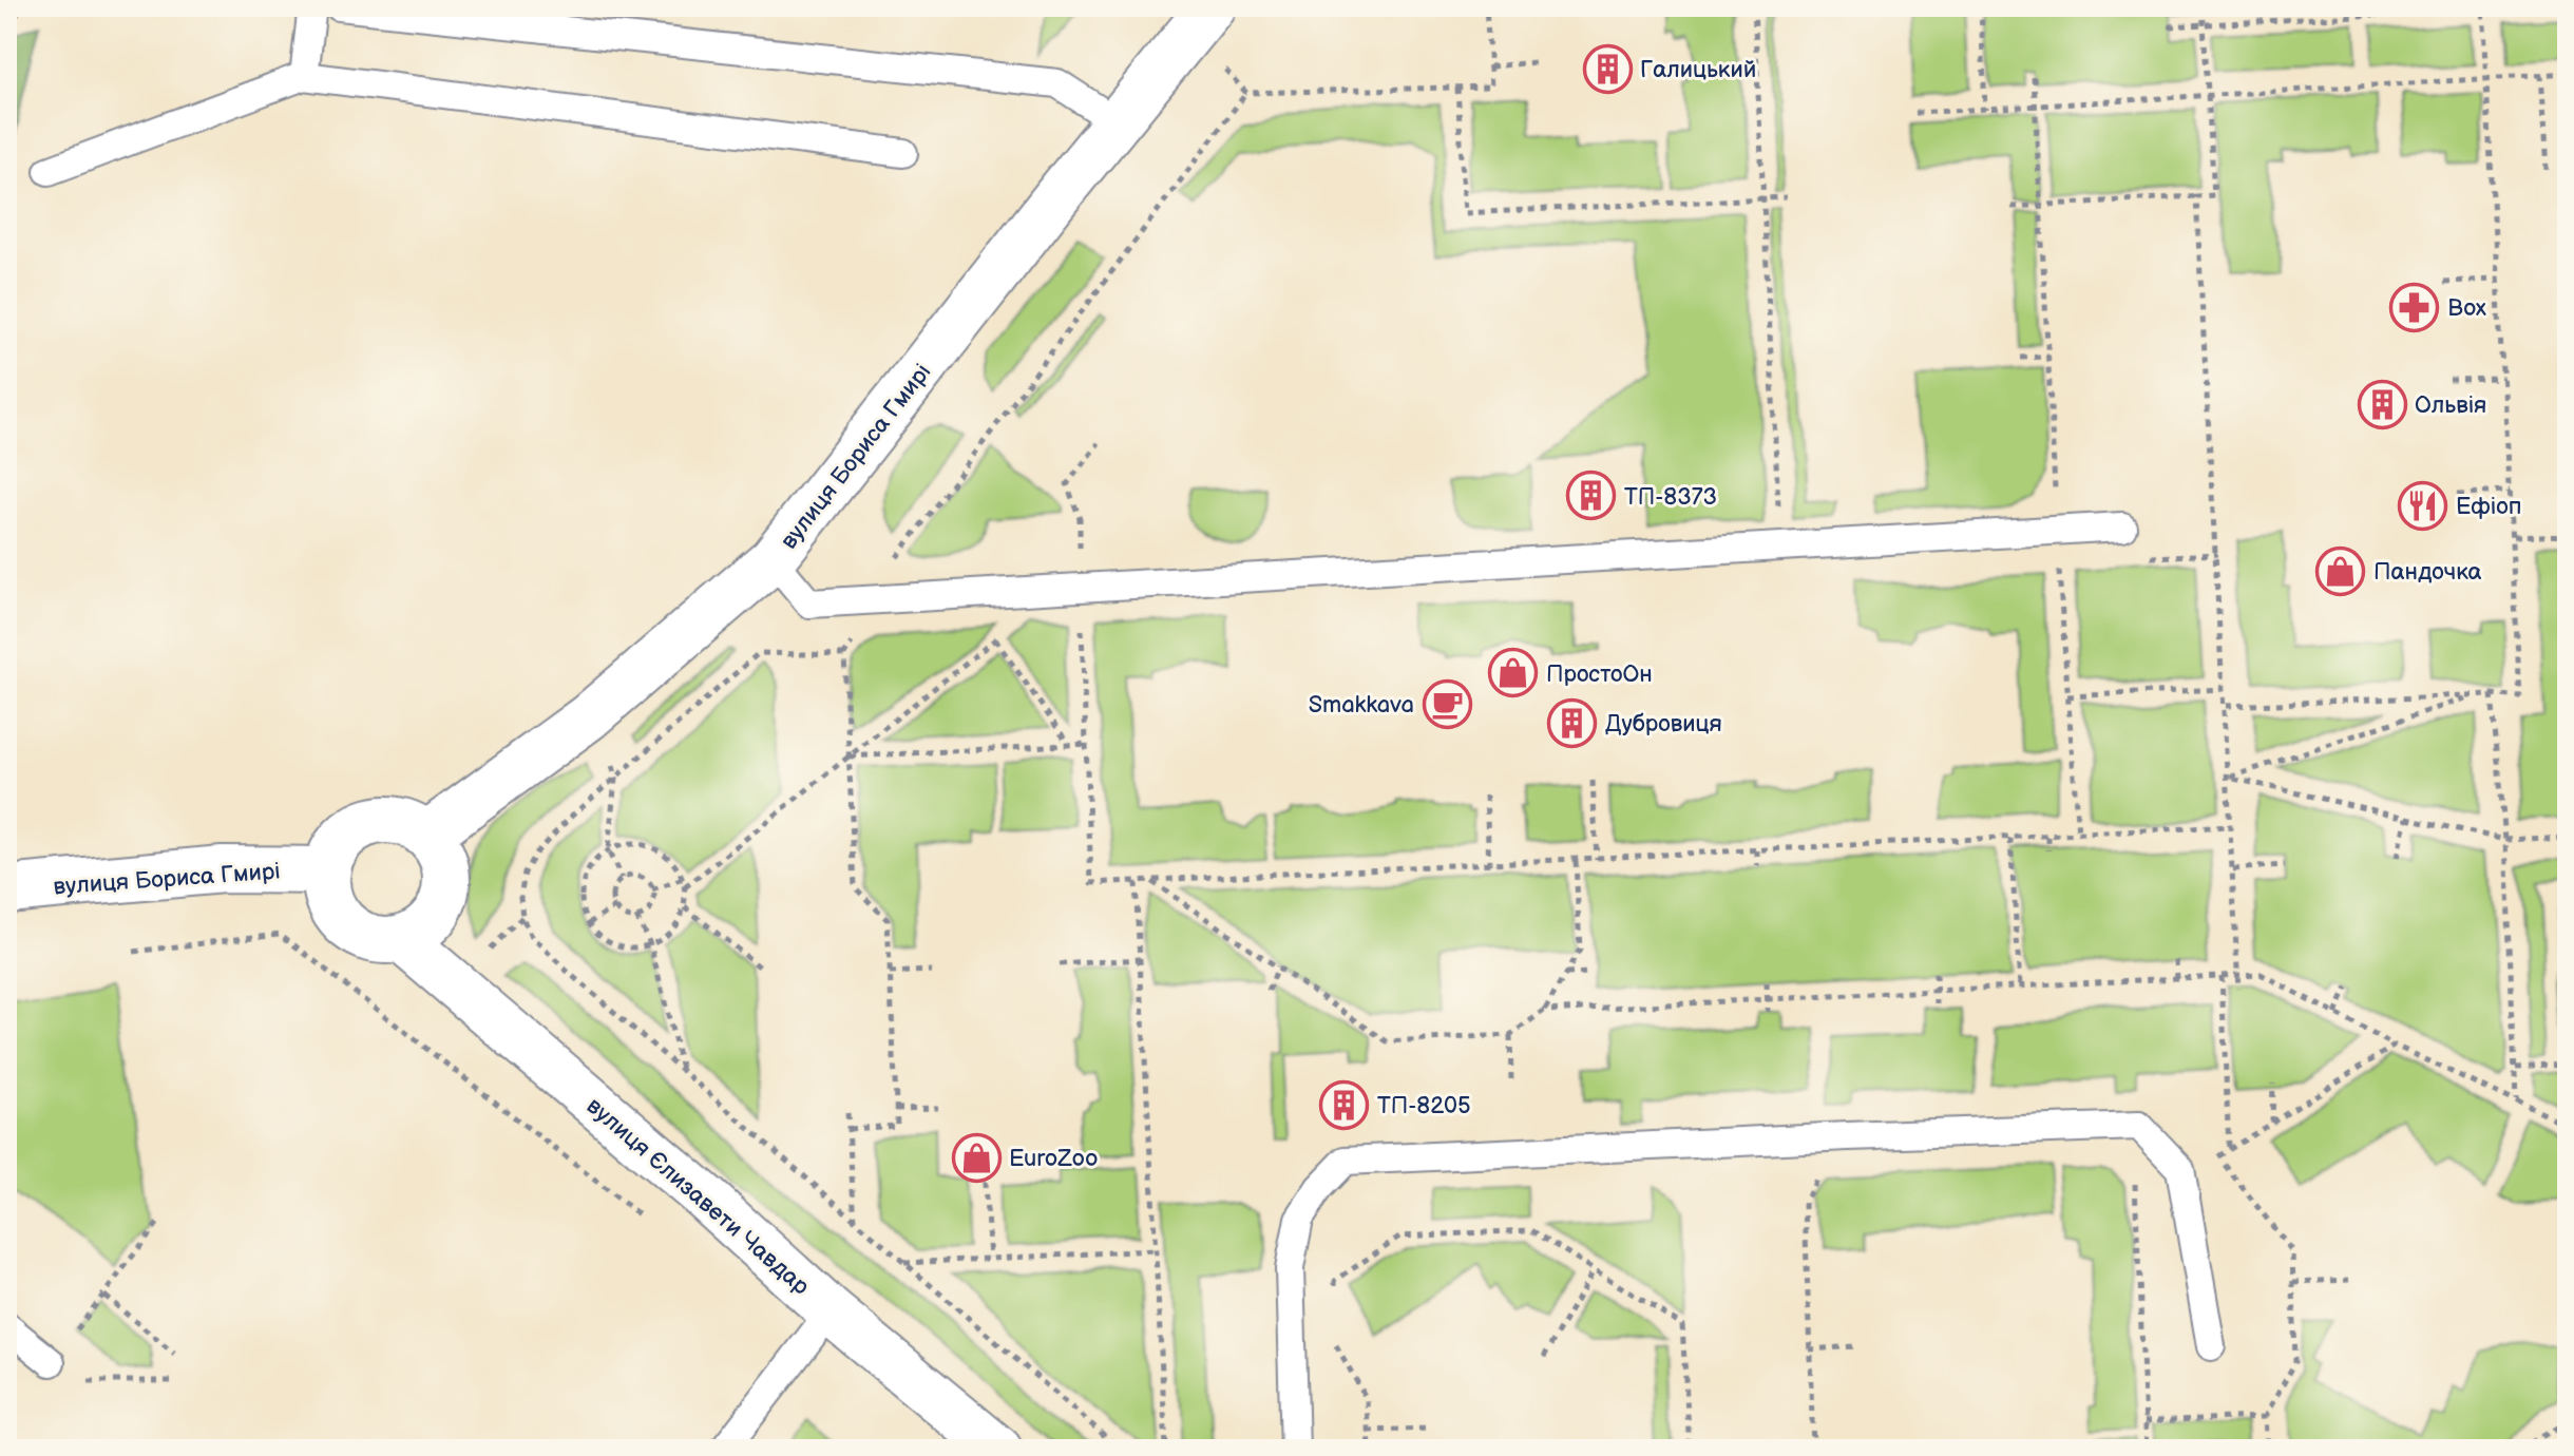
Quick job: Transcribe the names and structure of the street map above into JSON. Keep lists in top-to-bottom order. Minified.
{"streets":{"street":["вулиця Бориса Гмирі","вулиця Єлизавети Чавдар"]},"crossings":[["вулиця Бориса Гмирі","вулиця Єлизавети Чавдар"]],"places":{"building":["Галицький","Ольвія","ТП-8373","Дубровиця","ТП-8205"],"pharmacy":["Box"],"restaurant":["Ефіоп"],"shop":["Пандочка","ПростоОн","EuroZoo"],"cafe":["Smakkava"]}}
